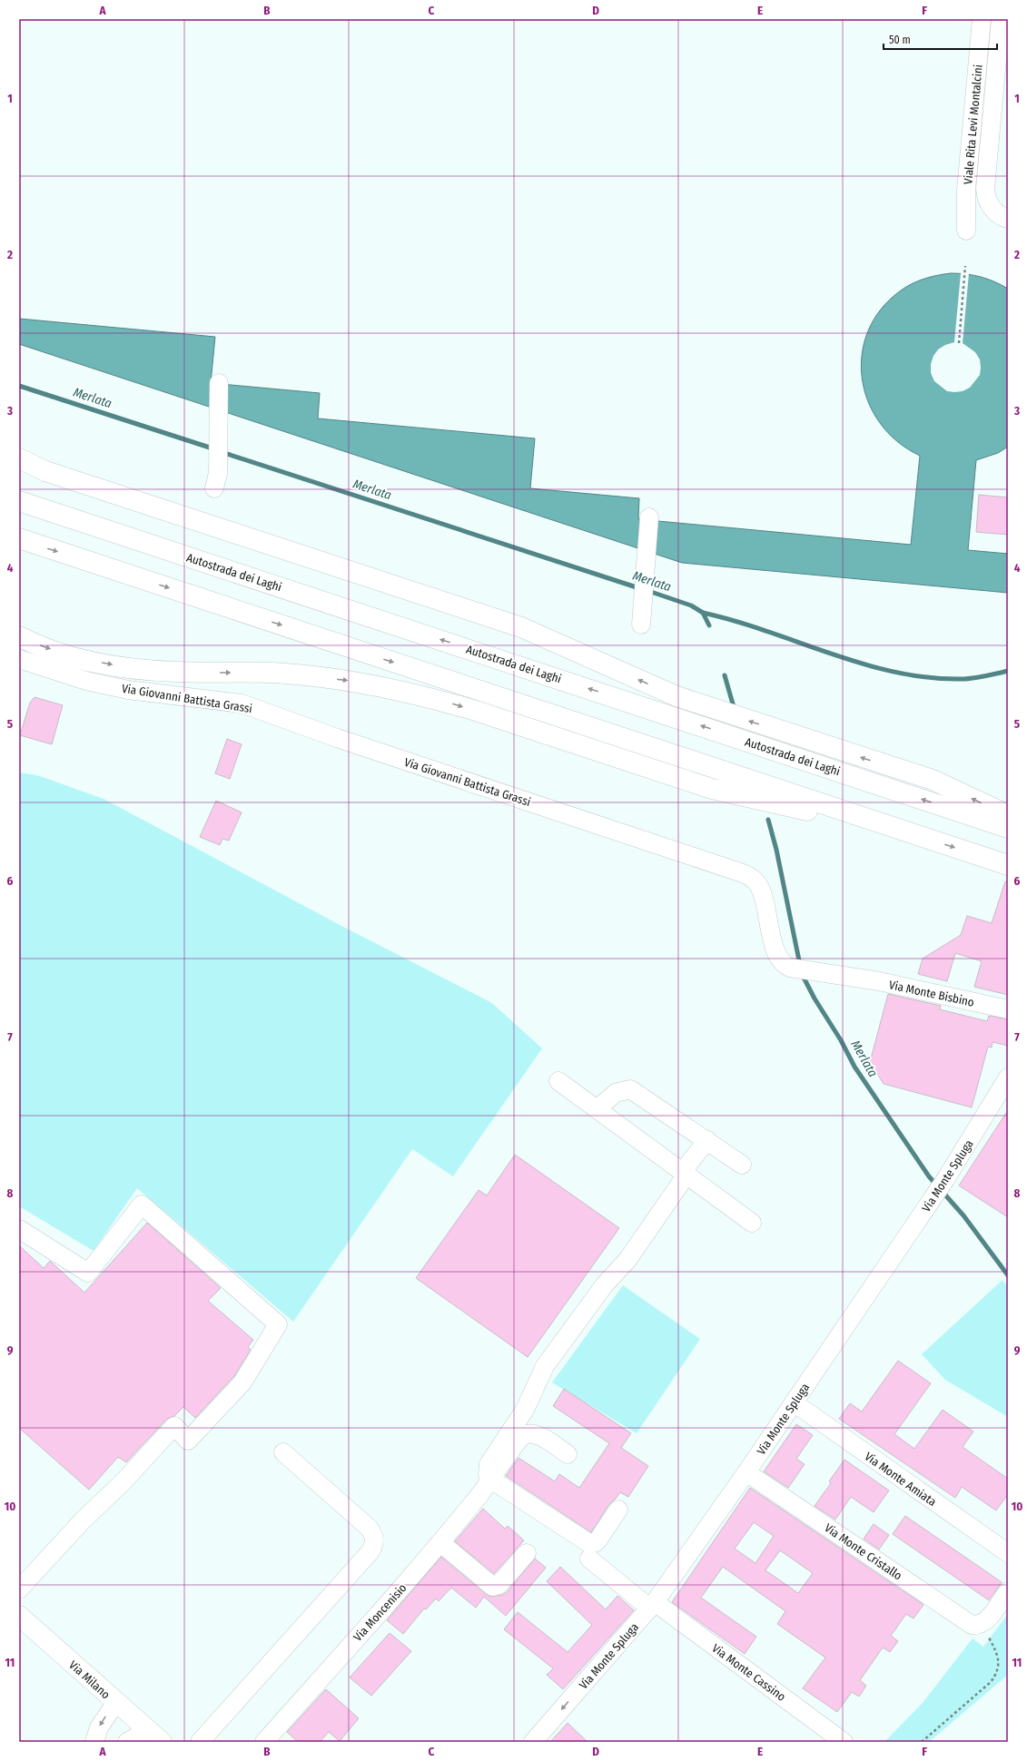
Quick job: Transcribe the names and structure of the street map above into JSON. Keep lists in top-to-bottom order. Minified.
{"streets":{"main road":["Autostrada dei Laghi","Via Milano"],"street":["Viale Rita Levi Montalcini","Via Giovanni Battista Grassi","Via Monte Bisbino","Via Monte Spluga","Via Monte Amiata","Via Monte Cristallo","Via Moncenisio","Via Monte Cassino"]},"crossings":[["Via Giovanni Battista Grassi","Via Monte Bisbino"],["Via Monte Spluga","Via Monte Amiata"],["Via Monte Spluga","Via Monte Cristallo"],["Via Monte Spluga","Via Monte Cassino"]],"water":["Merlata"],"scale_bar":"50 m","grid":{"columns":["A","B","C","D","E","F"],"rows":["1","2","3","4","5","6","7","8","9","10","11"]}}
